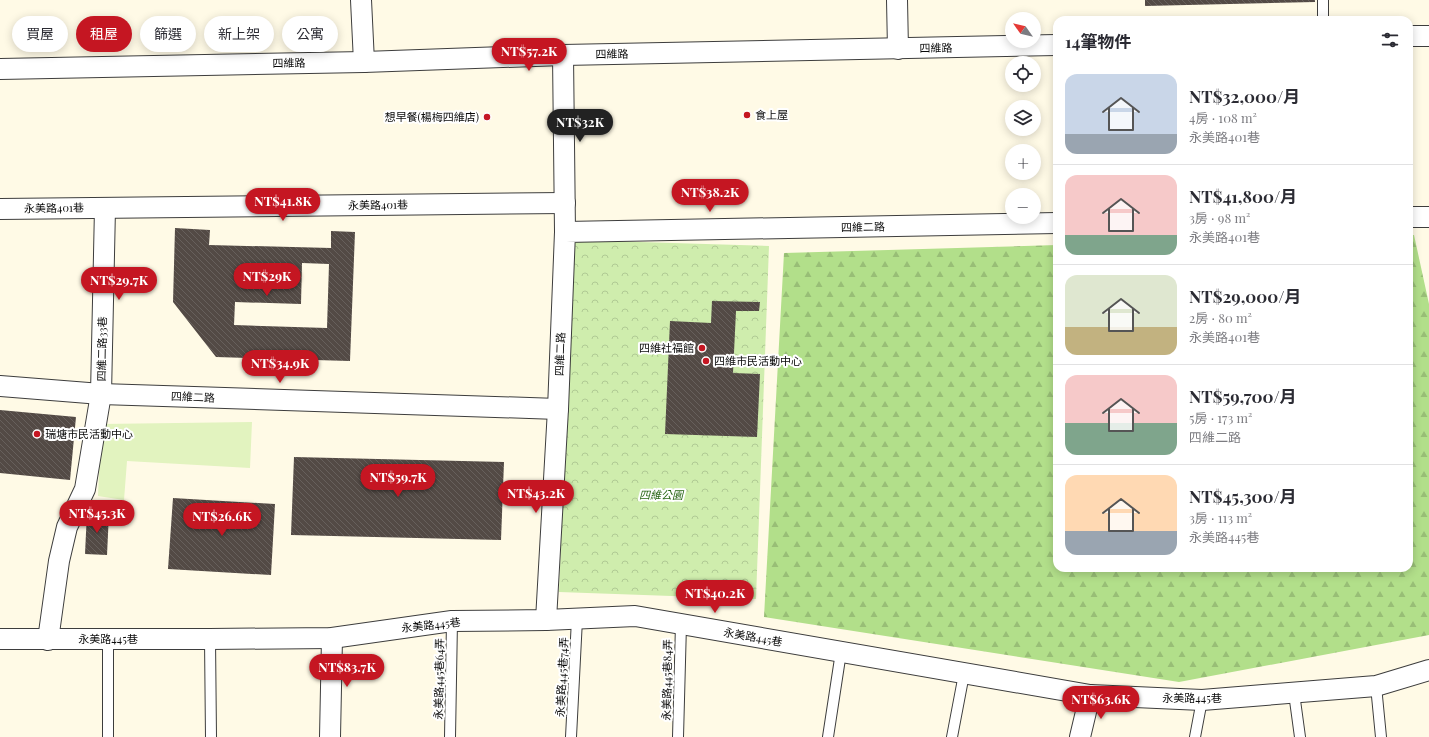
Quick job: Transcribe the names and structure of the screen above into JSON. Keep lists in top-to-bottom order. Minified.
{"streets":{"street":["四維路","永美路401巷","四維二路","四維二路33巷","永美路445巷"],"lane":["永美路445巷74弄","永美路445巷64弄","永美路445巷84弄"]},"crossings":[["永美路401巷","四維二路33巷"],["四維二路","四維二路33巷"],["四維二路33巷","永美路445巷"],["永美路445巷","永美路445巷74弄"],["永美路445巷","永美路445巷64弄"],["永美路445巷","永美路445巷84弄"]],"parks":["四維公園"],"places":["食上屋","想早餐(楊梅四維店)","四維社福館","四維市民活動中心","瑞塘市民活動中心"],"north":"top left","page":{"map_buttons":["+","−"],"chip":["買屋","租屋","篩選","新上架","公寓"],"heading":"14筆物件","price":["NT$57.2K","NT$32K","NT$38.2K","NT$41.8K","NT$29K","NT$29.7K","NT$34.9K","NT$59.7K","NT$43.2K","NT$45.3K","NT$26.6K","NT$40.2K","NT$83.7K","NT$63.6K"],"list":[{"name":"NT$32,000/月","note":"4房 · 108 m² · 永美路401巷"},{"name":"NT$41,800/月","note":"3房 · 98 m² · 永美路401巷"},{"name":"NT$29,000/月","note":"2房 · 80 m² · 永美路401巷"},{"name":"NT$59,700/月","note":"5房 · 173 m² · 四維二路"},{"name":"NT$45,300/月","note":"3房 · 113 m² · 永美路445巷"}]}}
